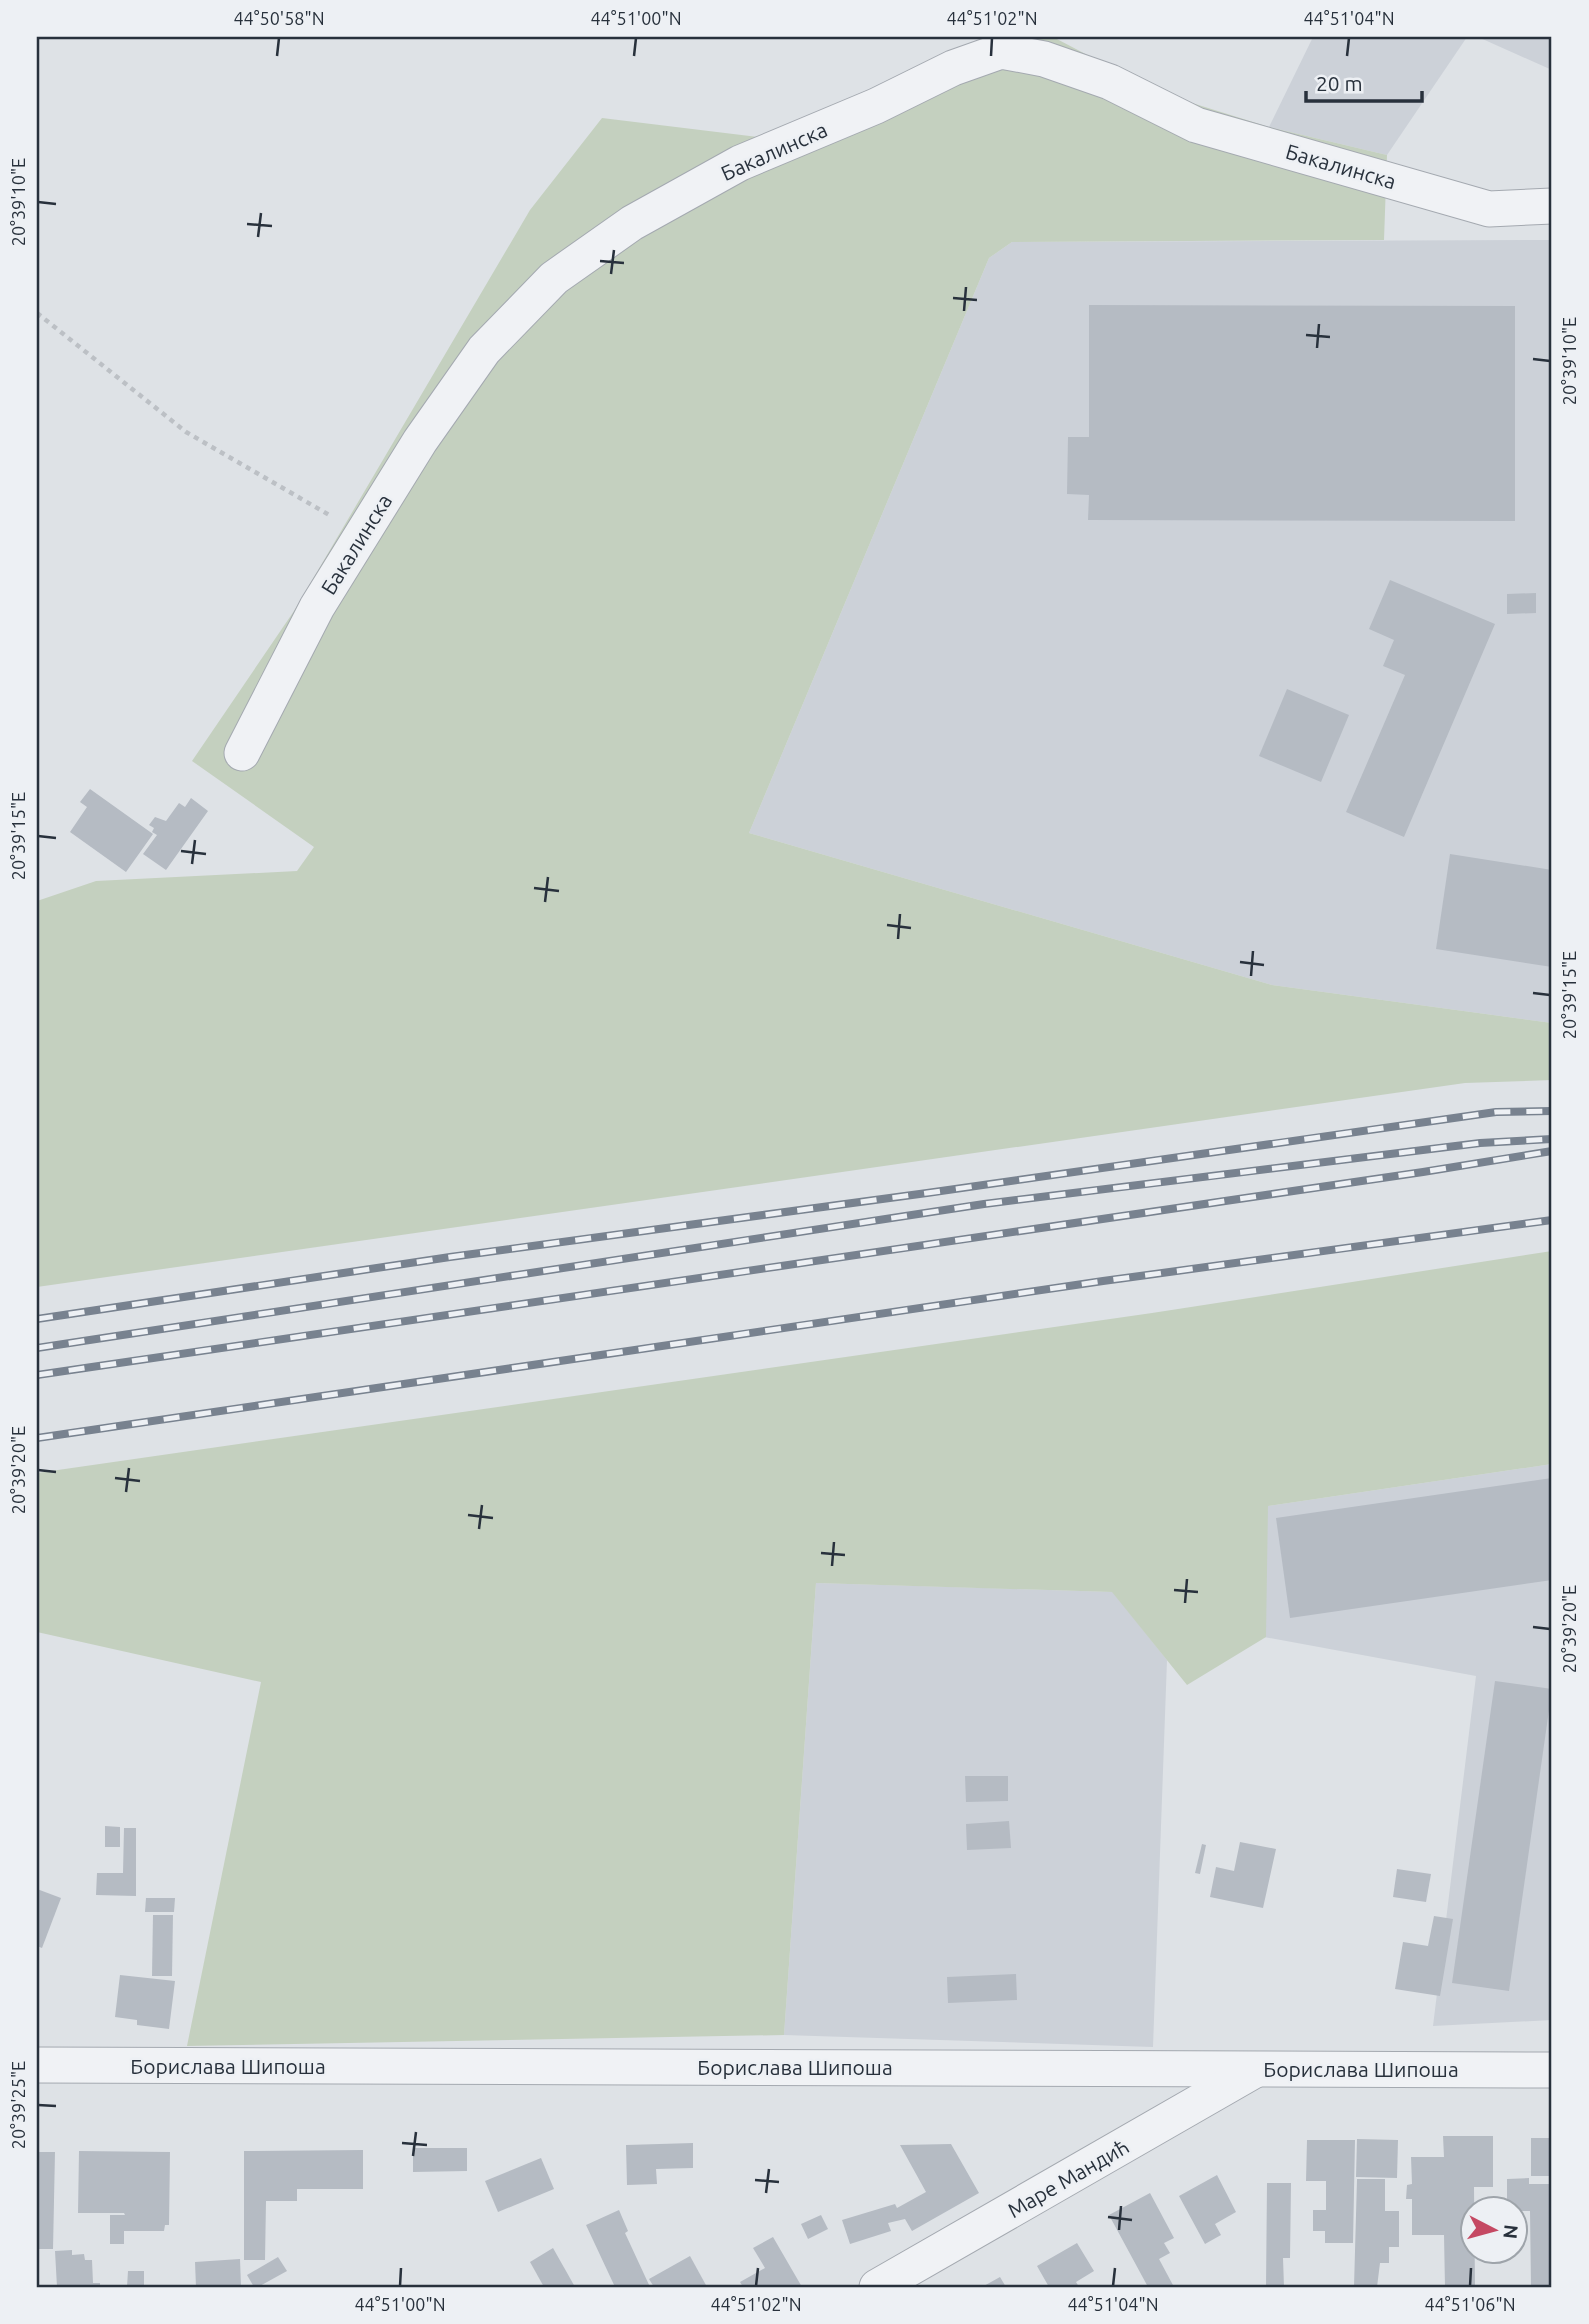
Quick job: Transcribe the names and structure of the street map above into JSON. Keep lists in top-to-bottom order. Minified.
{"streets":{"street":["Бакалинска","Борислава Шипоша","Маре Мандић"]},"crossings":[["Борислава Шипоша","Маре Мандић"]],"scale_bar":"20 m","north":"right","coordinates":["44°50'58\"N","44°51'00\"N","44°51'02\"N","44°51'04\"N","20°39'10\"E","20°39'15\"E","20°39'20\"E","20°39'25\"E","44°51'06\"N"]}
